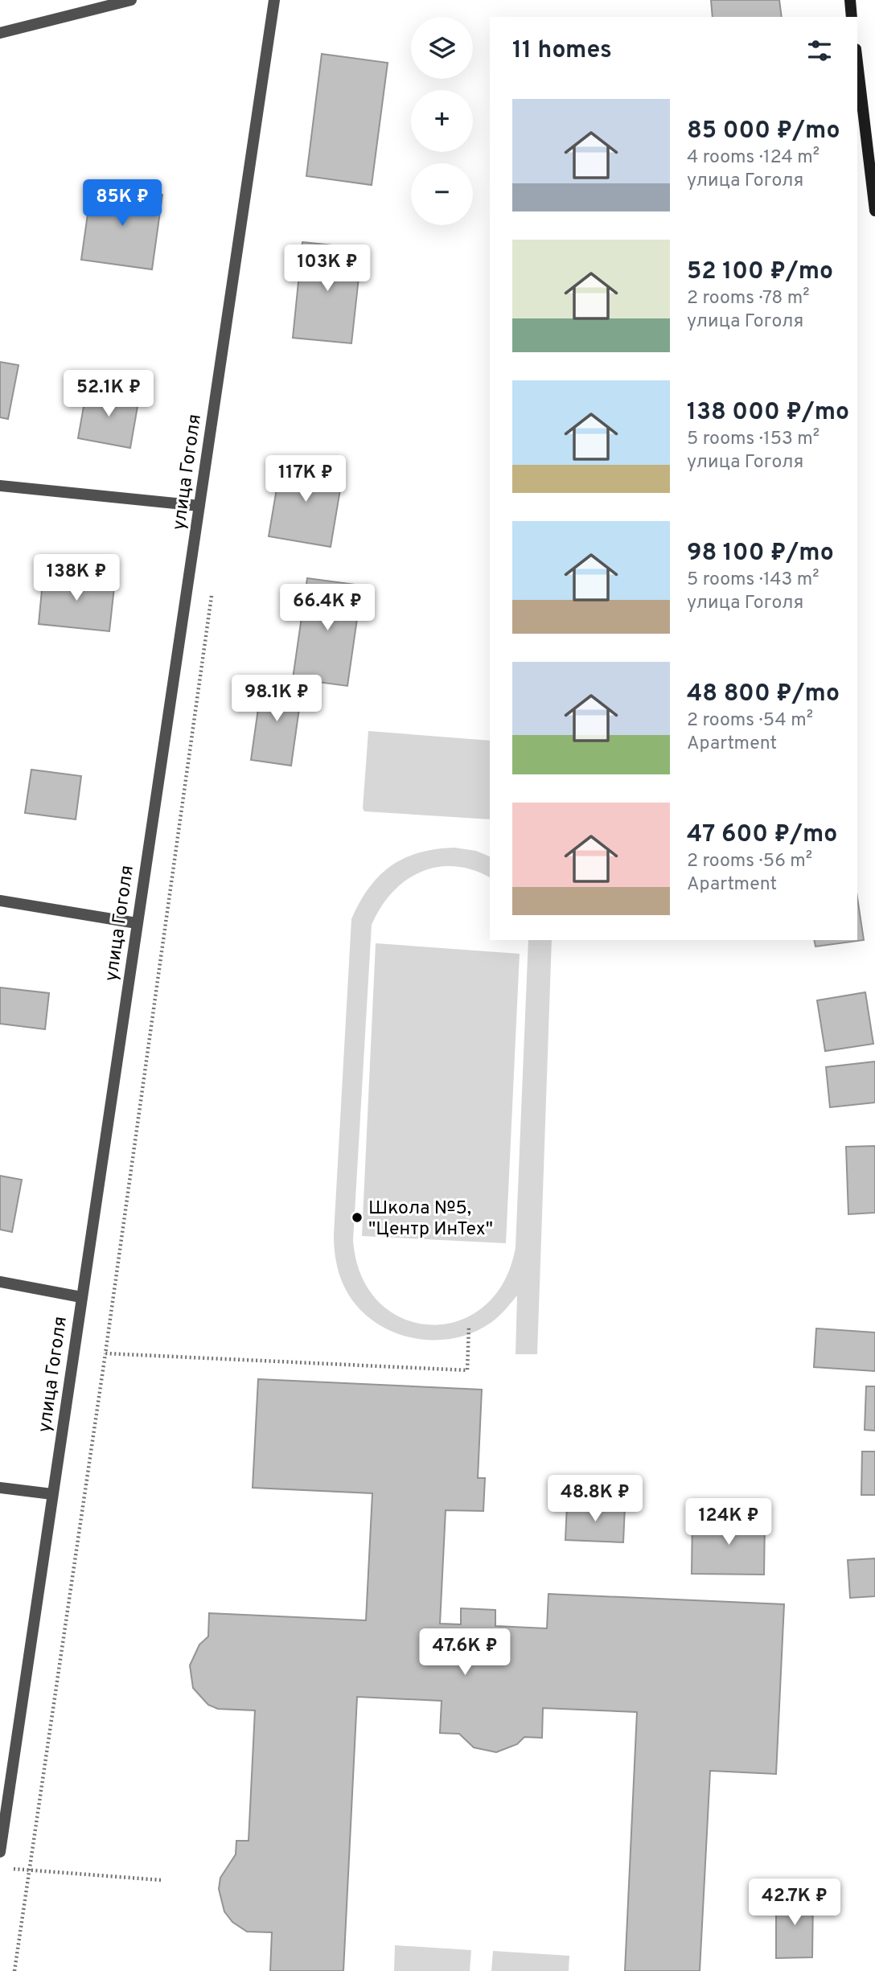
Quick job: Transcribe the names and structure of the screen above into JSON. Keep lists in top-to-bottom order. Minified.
{"streets":{"street":["улица Гоголя"]},"places":["Школа №5, \"Центр ИнТех\""],"page":{"map_buttons":["+","−"],"heading":"11 homes","list":[{"name":"85 000 ₽/mo","note":"4 rooms · 124 m² · улица Гоголя"},{"name":"52 100 ₽/mo","note":"2 rooms · 78 m² · улица Гоголя"},{"name":"138 000 ₽/mo","note":"5 rooms · 153 m² · улица Гоголя"},{"name":"98 100 ₽/mo","note":"5 rooms · 143 m² · улица Гоголя"},{"name":"48 800 ₽/mo","note":"2 rooms · 54 m² · Apartment"},{"name":"47 600 ₽/mo","note":"2 rooms · 56 m² · Apartment"}],"price":["85K ₽","103K ₽","52.1K ₽","117K ₽","138K ₽","66.4K ₽","98.1K ₽","48.8K ₽","124K ₽","47.6K ₽","42.7K ₽"]}}
